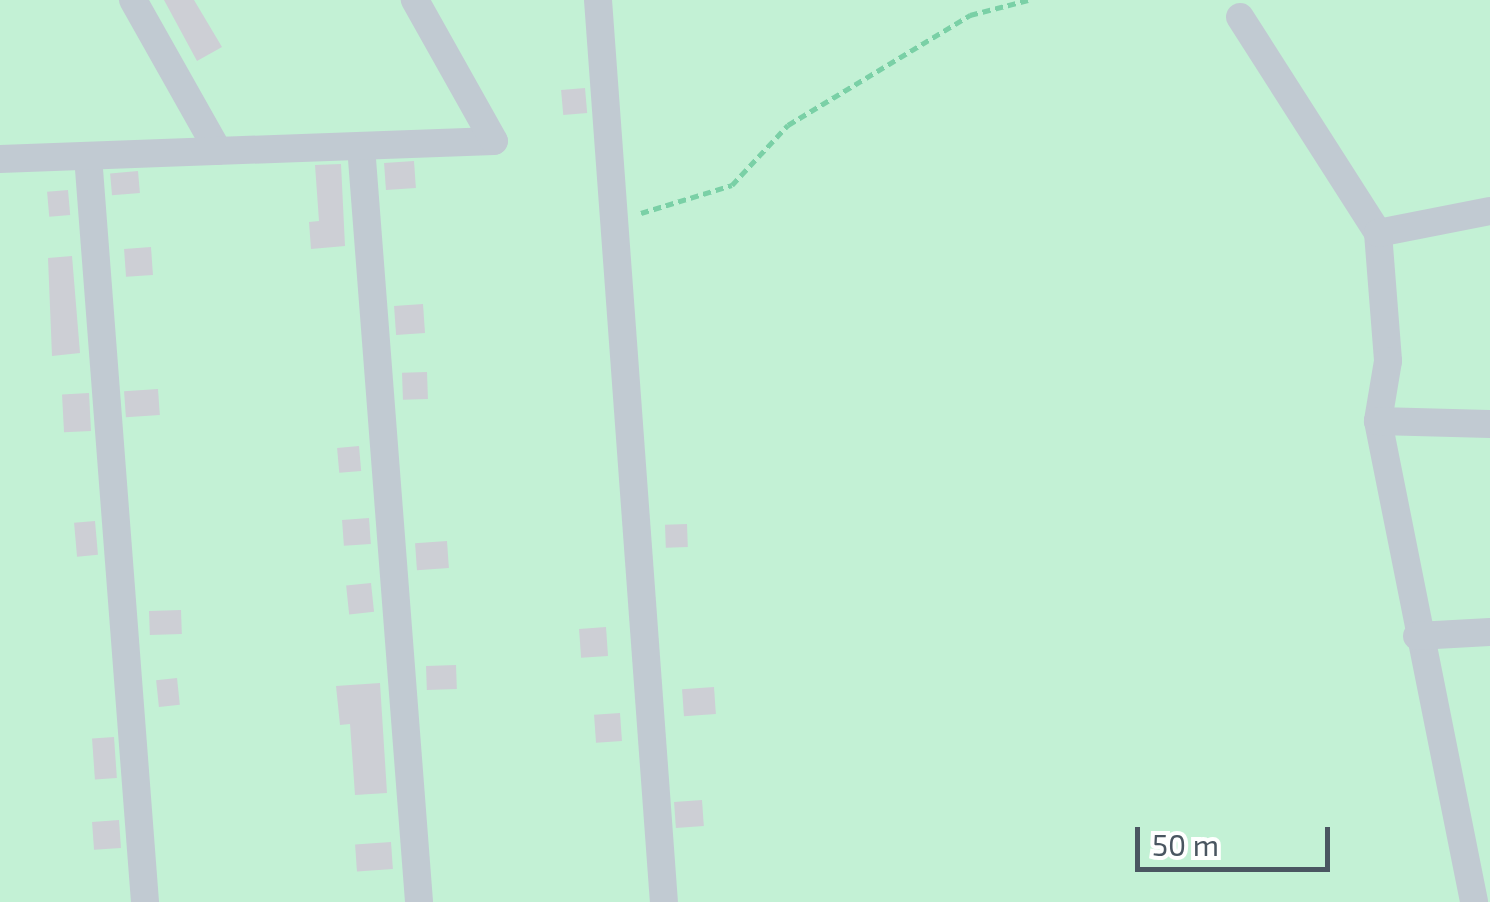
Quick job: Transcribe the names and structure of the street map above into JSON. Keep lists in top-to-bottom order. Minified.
{"scale_bar":"50 m"}
